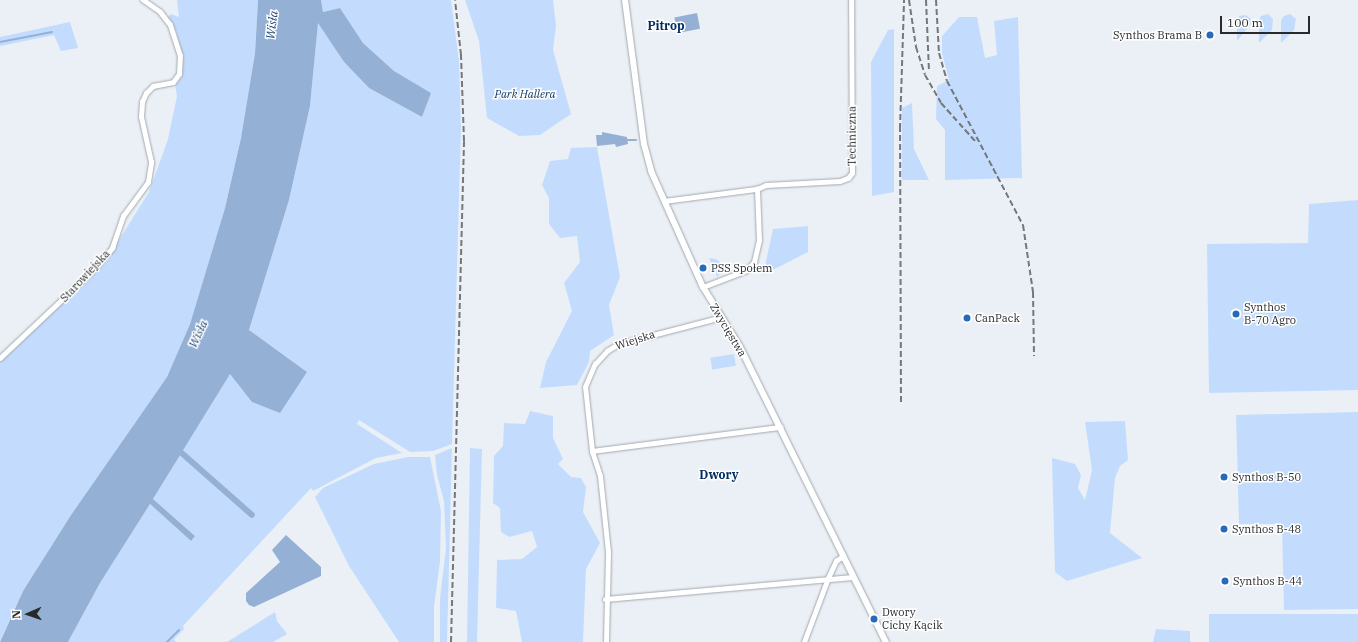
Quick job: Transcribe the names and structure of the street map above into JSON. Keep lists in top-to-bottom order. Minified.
{"streets":{"street":["Techniczna","Starowiejska","Zwycięstwa","Wiejska"]},"crossings":[["Techniczna","Zwycięstwa"],["Zwycięstwa","Wiejska"]],"districts":["Pitrop","Dwory"],"water":["Wisła"],"parks":["Park Hallera"],"places":["Synthos Brama B","PSS Społem","Synthos B-70 Agro","CanPack","Synthos B-50","Synthos B-48","Synthos B-44","Dwory Cichy Kącik"],"scale_bar":"100 m","north":"left"}
